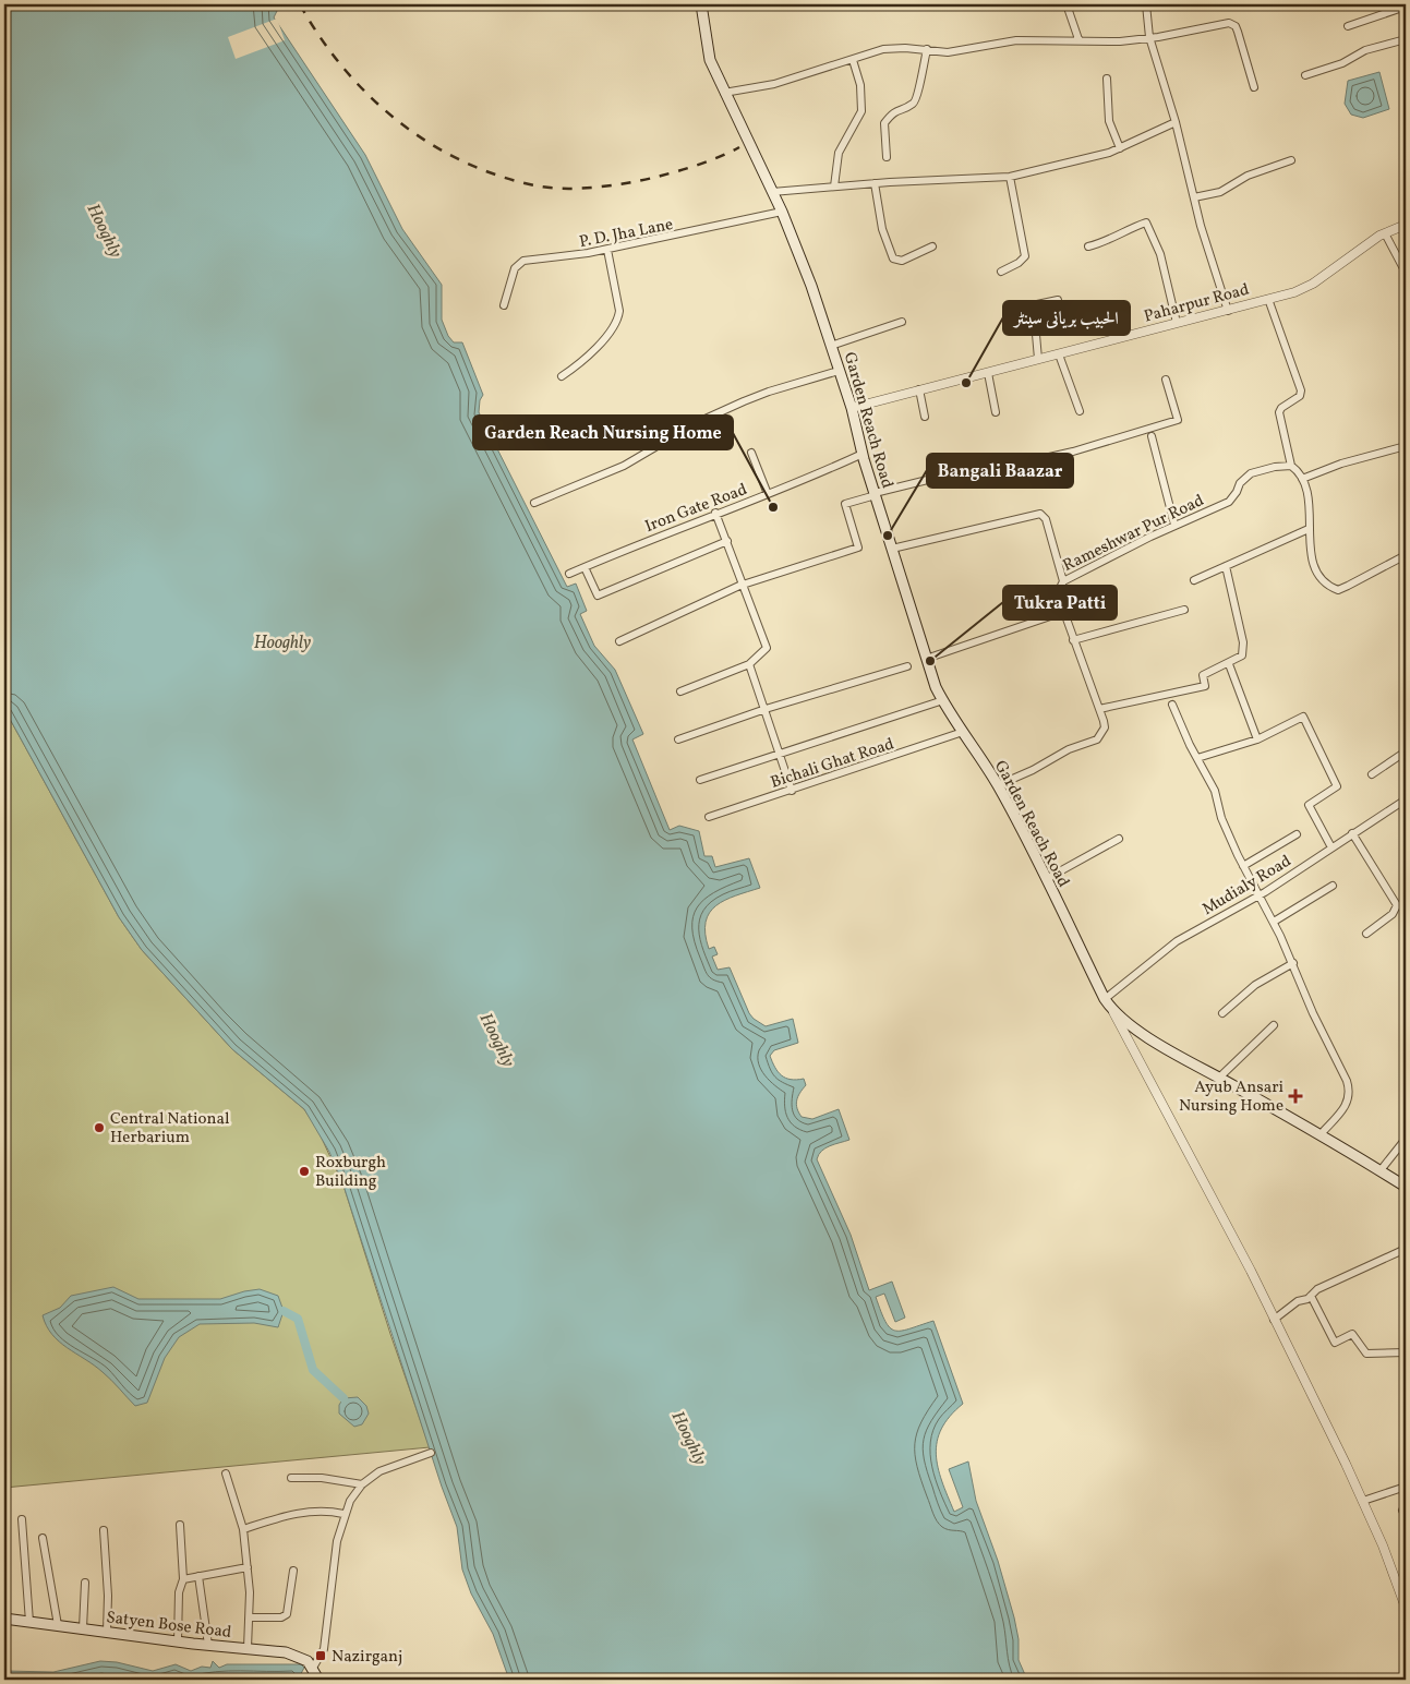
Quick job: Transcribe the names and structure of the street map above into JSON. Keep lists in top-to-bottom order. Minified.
{"streets":{"main road":["Garden Reach Road","Satyen Bose Road"],"street":["P. D. Jha Lane","Paharpur Road","Iron Gate Road","Rameshwar Pur Road","Bichali Ghat Road","Mudialy Road"]},"crossings":[["P. D. Jha Lane","Garden Reach Road"],["Paharpur Road","Garden Reach Road"],["Garden Reach Road","Iron Gate Road"],["Garden Reach Road","Rameshwar Pur Road"],["Garden Reach Road","Bichali Ghat Road"],["Garden Reach Road","Mudialy Road"]],"water":["Hooghly"],"places":{"other":["الحبیب بریانی سینٹر","Garden Reach Nursing Home","Bangali Baazar","Tukra Patti","Central National Herbarium","Roxburgh Building"],"health":["Ayub Ansari Nursing Home"],"transit":["Nazirganj"]}}
